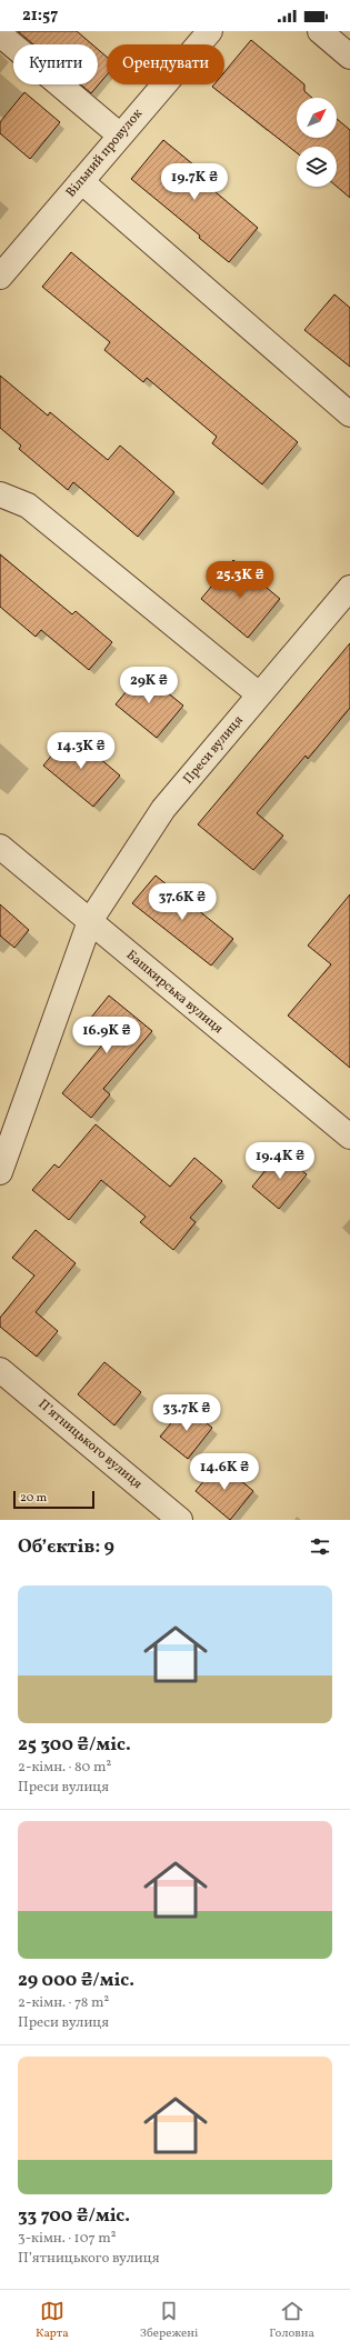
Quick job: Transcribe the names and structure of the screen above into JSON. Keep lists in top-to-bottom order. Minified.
{"streets":{"street":["Вільний провулок","Преси вулиця","Башкирська вулиця","П’ятницького вулиця"]},"crossings":[["Преси вулиця","Башкирська вулиця"]],"scale_bar":"20 m","north":"top right","page":{"status":"21:57","chip":["Купити","Орендувати"],"price":["19.7K ₴","25.3K ₴","29K ₴","14.3K ₴","37.6K ₴","16.9K ₴","19.4K ₴","33.7K ₴","14.6K ₴"],"scale":"20 m","heading":"Об’єктів: 9","list":[{"name":"25 300 ₴/міс.","note":"2-кімн. · 80 m² · Преси вулиця"},{"name":"29 000 ₴/міс.","note":"2-кімн. · 78 m² · Преси вулиця"},{"name":"33 700 ₴/міс.","note":"3-кімн. · 107 m² · П’ятницького вулиця"}],"tabs":["Карта","Збережені","Головна"]}}
